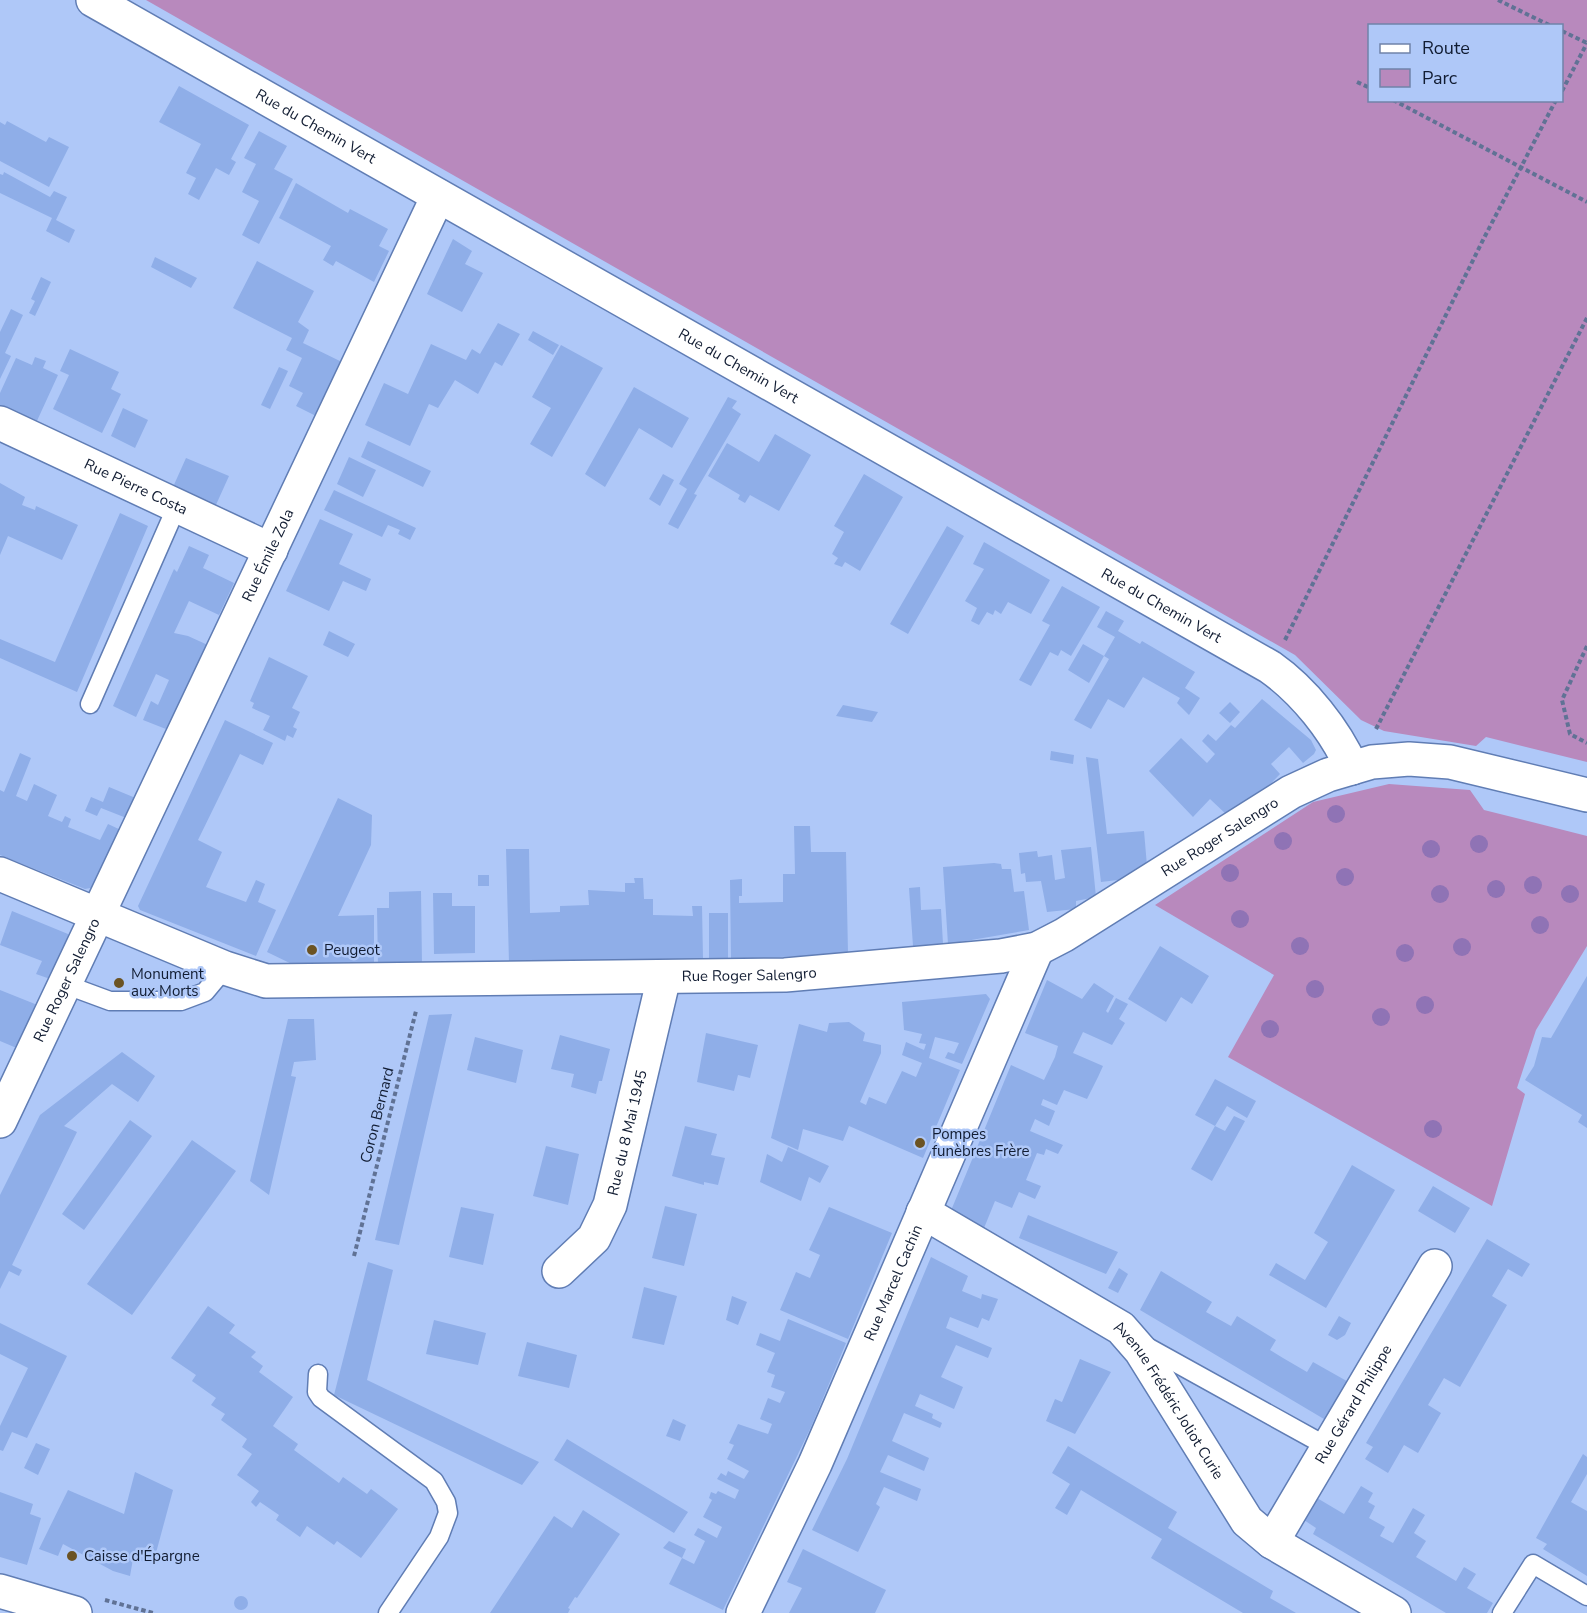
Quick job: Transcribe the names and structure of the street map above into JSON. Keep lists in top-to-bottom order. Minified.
{"streets":{"street":["Rue du Chemin Vert","Rue Pierre Costa","Rue Émile Zola","Rue Roger Salengro","Rue du 8 Mai 1945","Rue Marcel Cachin","Avenue Frédéric Joliot Curie","Rue Gérard Philippe"],"path":["Coron Bernard"]},"crossings":[["Rue du Chemin Vert","Rue Émile Zola"],["Rue du Chemin Vert","Rue Roger Salengro"],["Rue Pierre Costa","Rue Émile Zola"],["Rue Émile Zola","Rue Roger Salengro"],["Rue Roger Salengro","Coron Bernard"],["Rue Roger Salengro","Rue du 8 Mai 1945"],["Rue Roger Salengro","Rue Marcel Cachin"],["Rue Marcel Cachin","Avenue Frédéric Joliot Curie"],["Avenue Frédéric Joliot Curie","Rue Gérard Philippe"]],"places":["Peugeot","Monument aux Morts","Pompes funèbres Frère","Caisse d'Épargne"],"legend":["Route","Parc"]}
